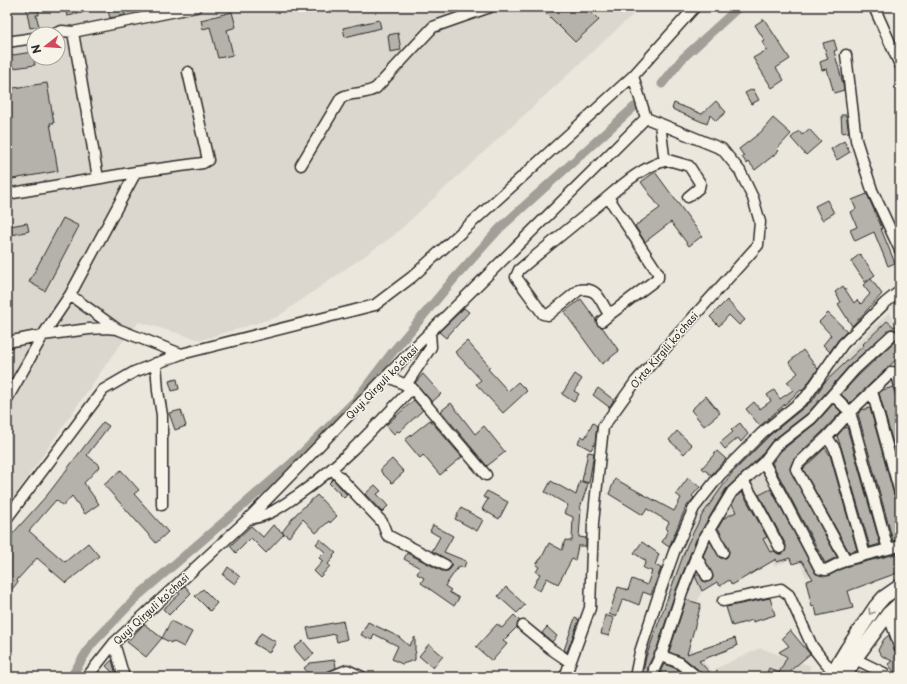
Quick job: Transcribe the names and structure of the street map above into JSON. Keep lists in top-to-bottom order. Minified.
{"streets":{"street":["Oʻrta Kirgili koʻchasi","Quyi Qirguli koʻchasi"]},"crossings":[["Oʻrta Kirgili koʻchasi","Quyi Qirguli koʻchasi"]],"north":"left"}
